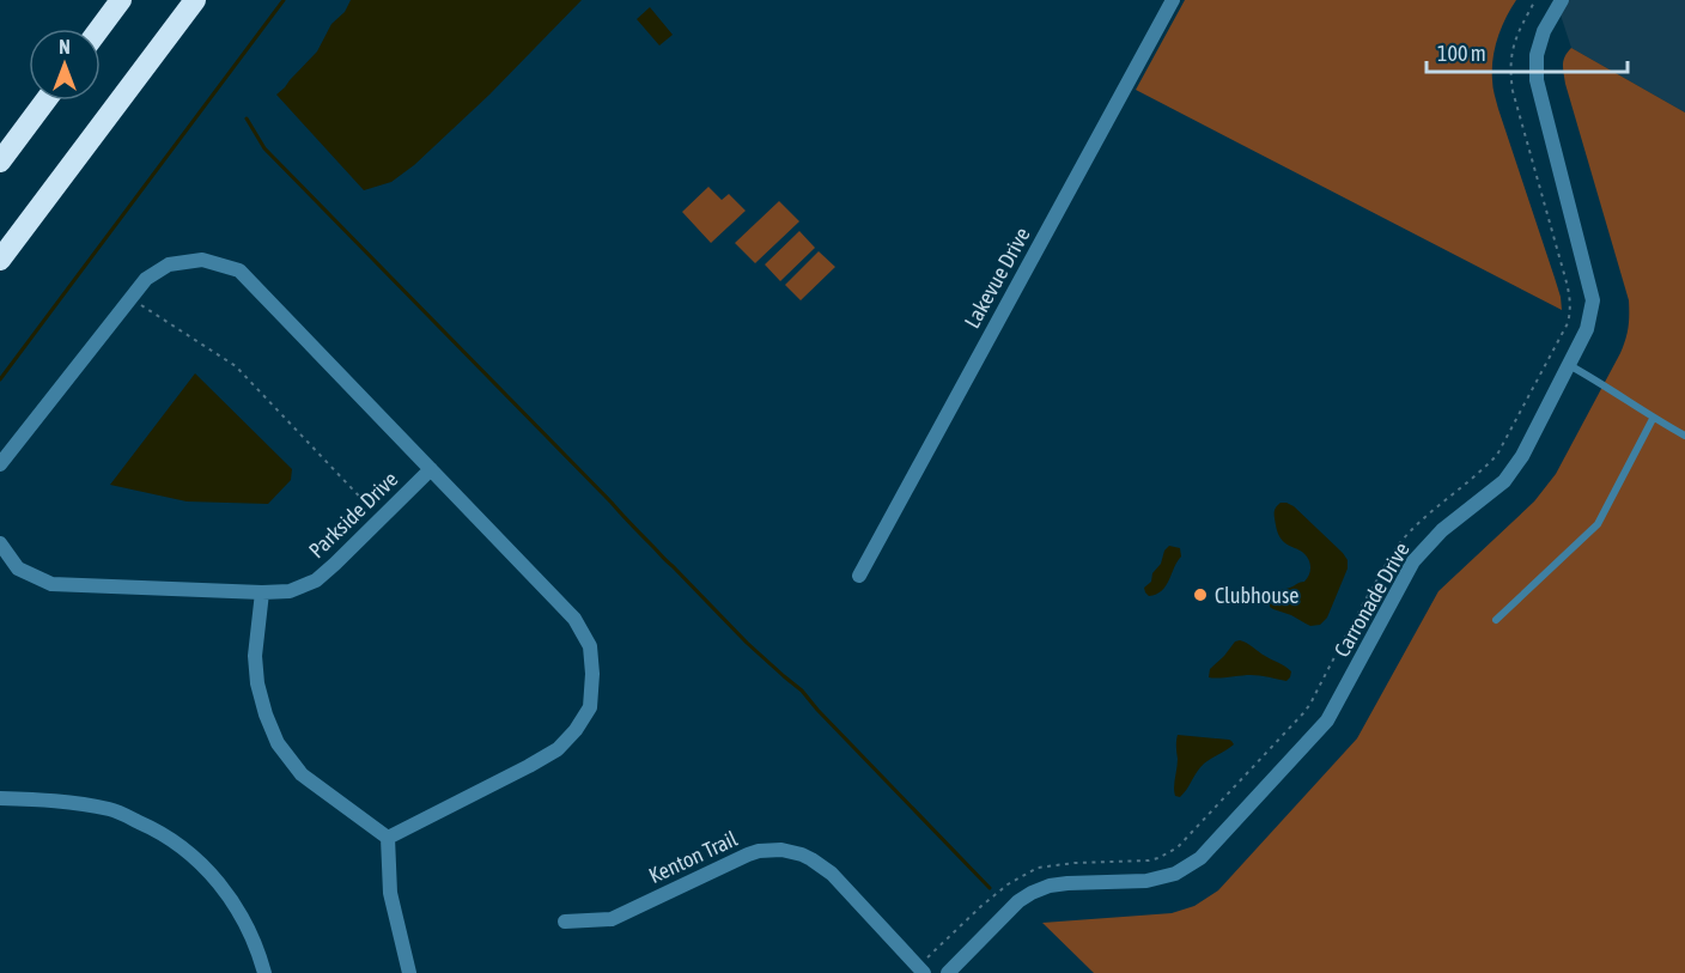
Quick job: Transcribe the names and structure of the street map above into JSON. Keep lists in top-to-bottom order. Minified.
{"streets":{"street":["Lakevue Drive","Parkside Drive","Carronade Drive","Kenton Trail"]},"places":["Clubhouse"],"scale_bar":"100 m","north":"top"}
